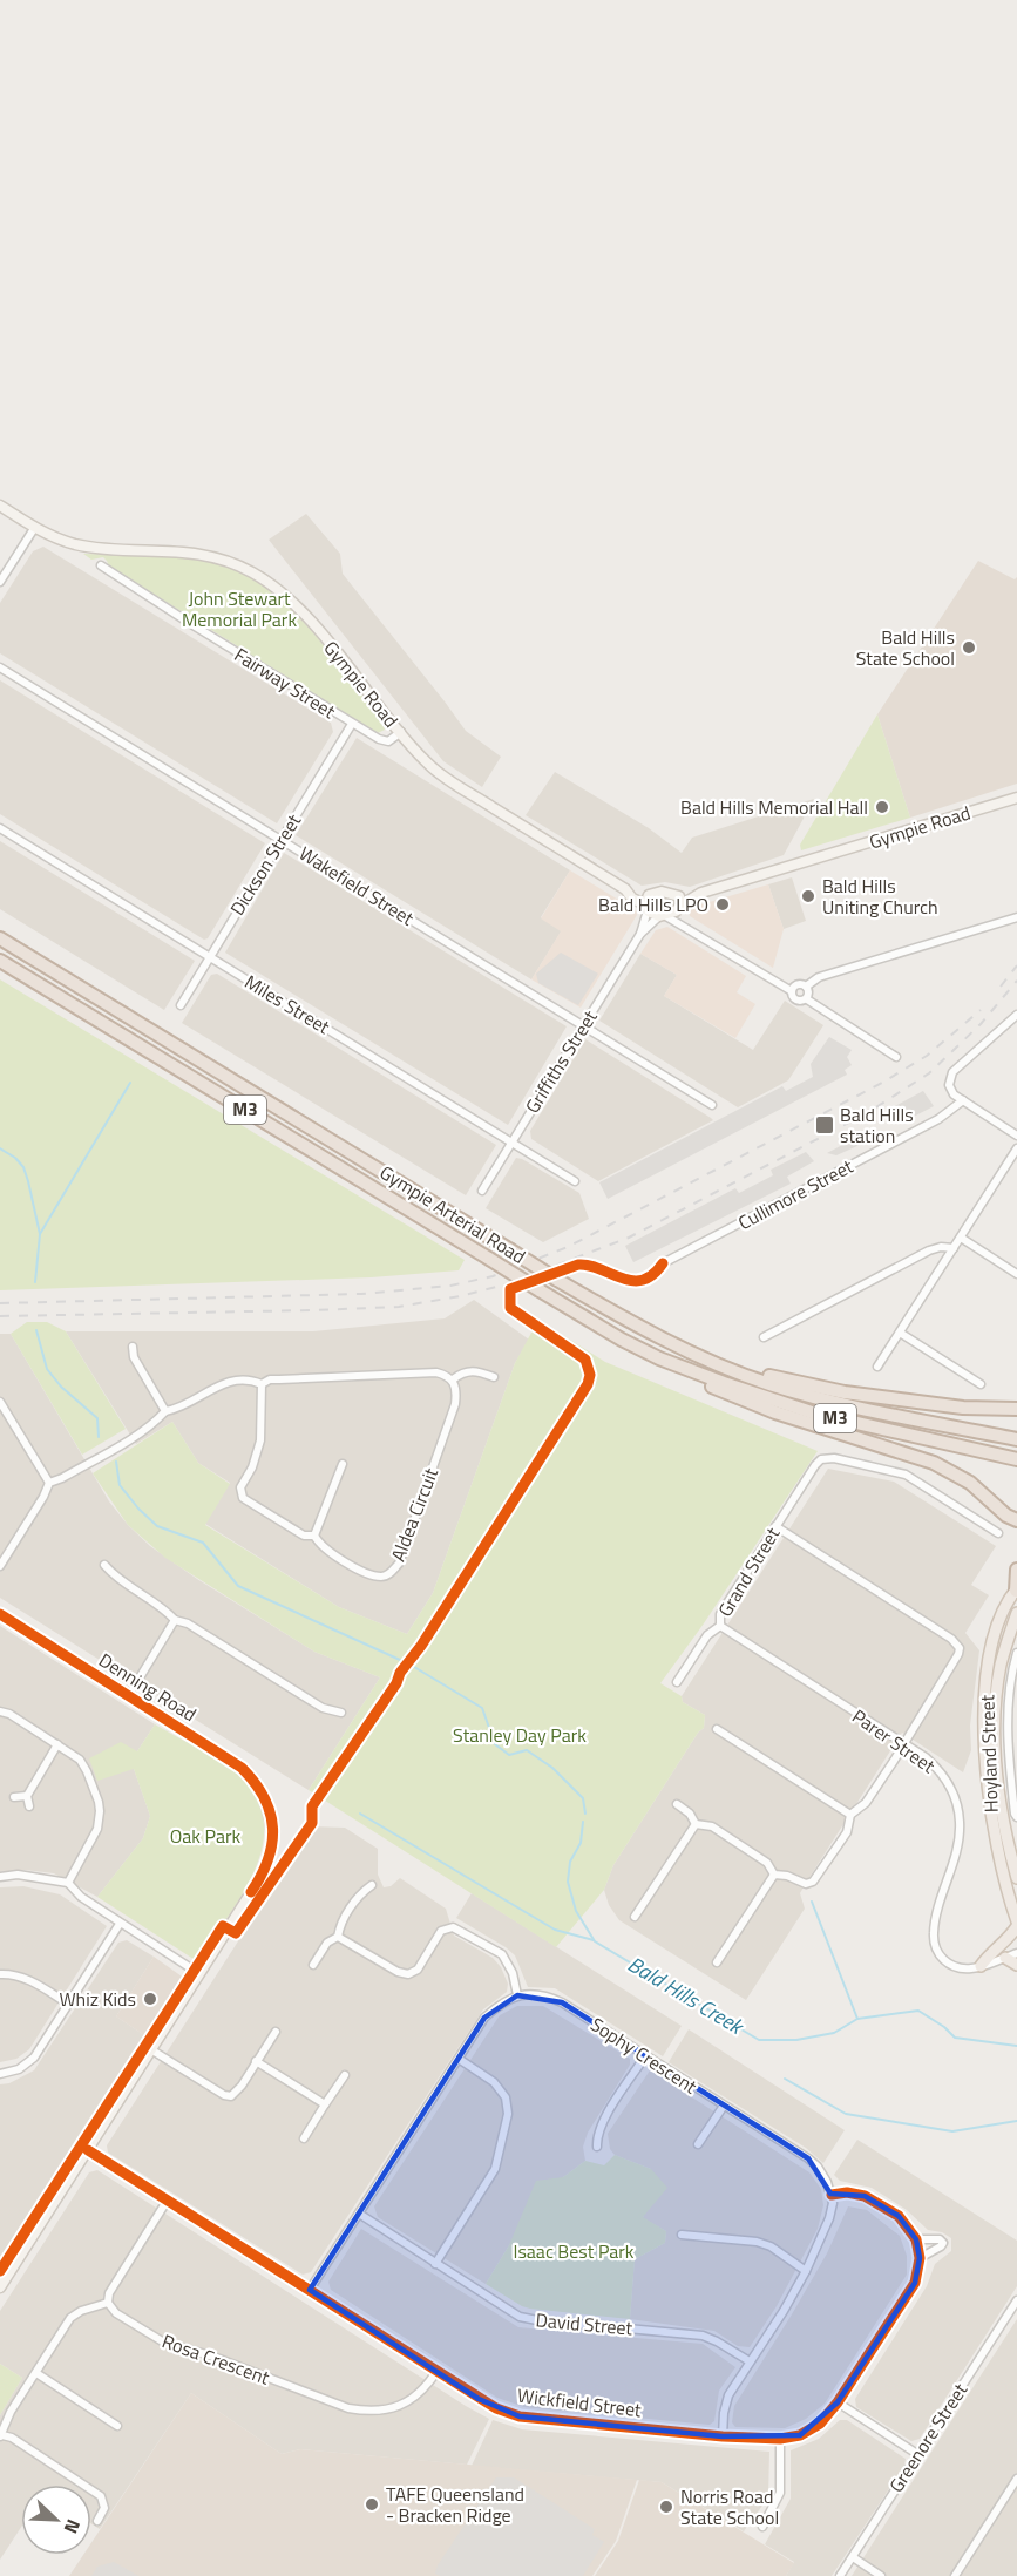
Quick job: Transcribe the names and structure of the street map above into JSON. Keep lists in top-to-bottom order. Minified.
{"streets":{"highway":["M3","Gympie Arterial Road"],"main road":["Gympie Road","Denning Road","Hoyland Street"],"street":["Fairway Street","Dickson Street","Wakefield Street","Miles Street","Griffiths Street","Cullimore Street","Aldea Circuit","Grand Street","Parer Street","Sophy Crescent","David Street","Rosa Crescent","Wickfield Street","Greenore Street"]},"crossings":[["Fairway Street","Gympie Road"],["Fairway Street","Dickson Street"],["Gympie Road","Griffiths Street"],["Dickson Street","Wakefield Street"],["Dickson Street","Miles Street"],["Wakefield Street","Griffiths Street"],["Miles Street","Griffiths Street"],["Grand Street","Parer Street"],["Sophy Crescent","Wickfield Street"],["Rosa Crescent","Wickfield Street"]],"water":["Bald Hills Creek"],"parks":["John Stewart Memorial Park","Stanley Day Park","Oak Park","Isaac Best Park"],"places":{"other":["Bald Hills State School","Bald Hills Memorial Hall","Bald Hills Uniting Church","Bald Hills LPO","Whiz Kids","TAFE Queensland - Bracken Ridge","Norris Road State School"],"transit":["Bald Hills station"]},"north":"bottom right"}
